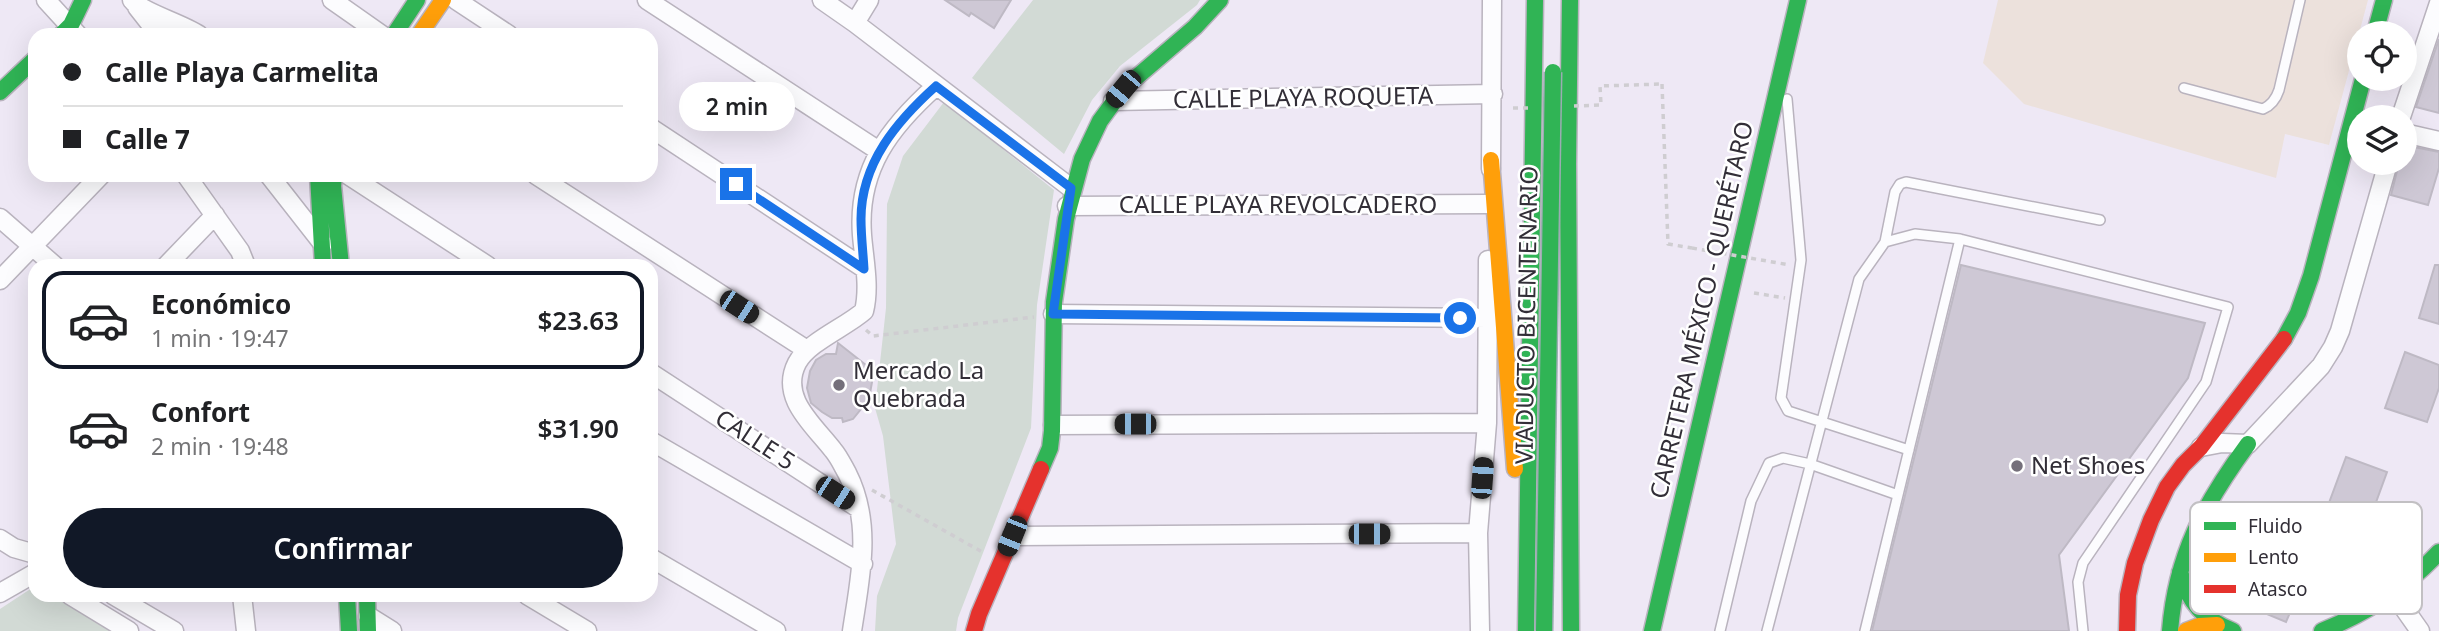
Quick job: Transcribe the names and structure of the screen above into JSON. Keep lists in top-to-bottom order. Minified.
{"streets":{"main road":["CARRETERA MÉXICO - QUERÉTARO","VIADUCTO BICENTENARIO"],"street":["CALLE PLAYA ROQUETA","CALLE PLAYA REVOLCADERO","CALLE 5"]},"places":["Mercado La Quebrada","Net Shoes"],"legend":["Fluido","Lento","Atasco"],"page":{"banner":["Calle Playa Carmelita","Calle 7"],"bubble":"2 min","list":[{"name":"Económico","note":"1 min · 19:47","value":"$23.63"},{"name":"Confort","note":"2 min · 19:48","value":"$31.90"}],"buttons":"Confirmar"}}
